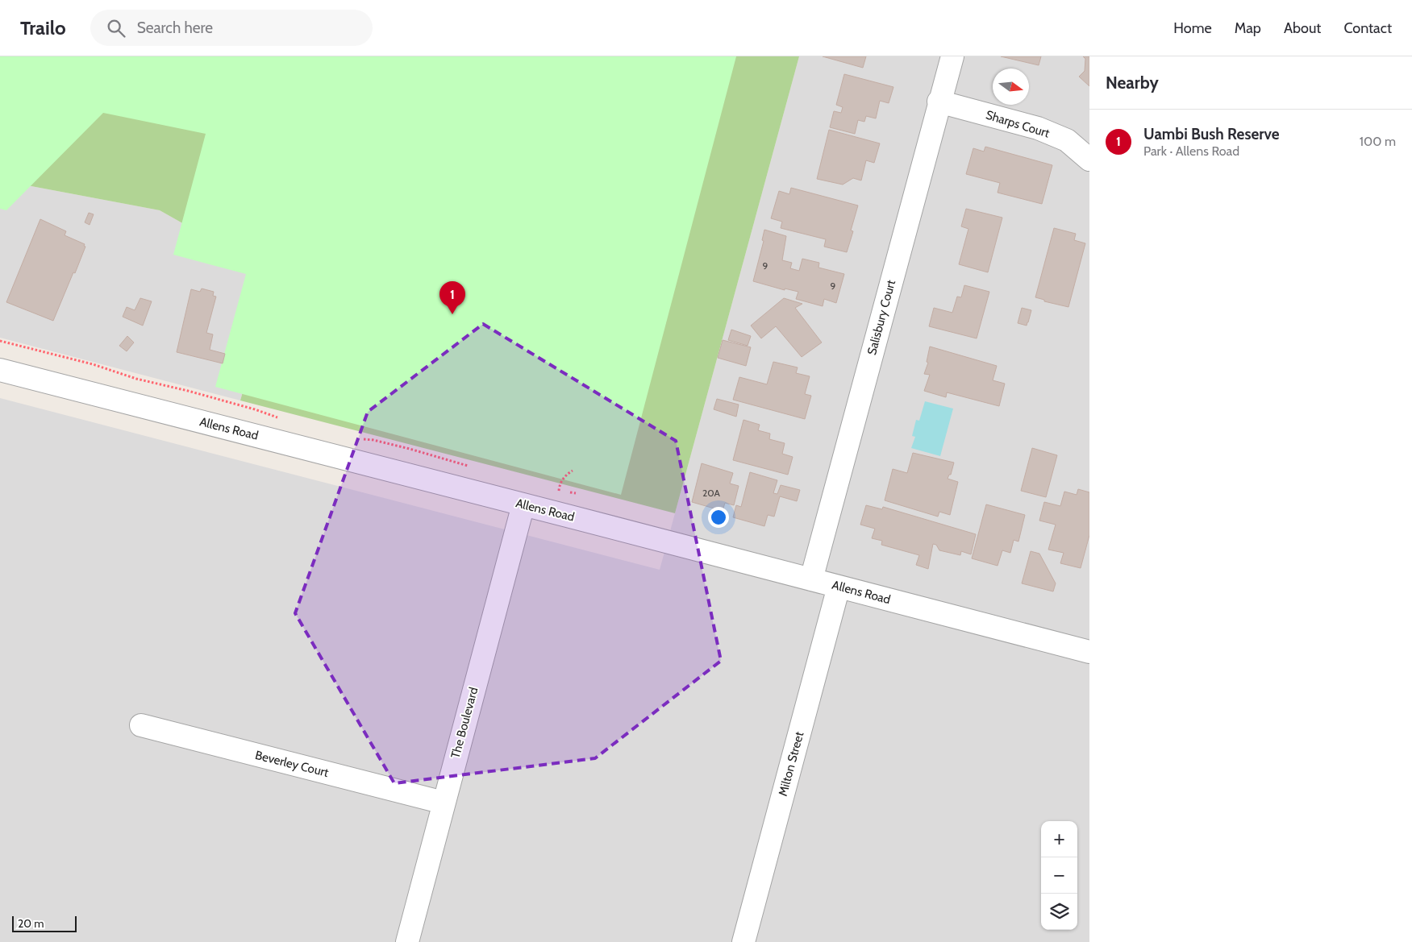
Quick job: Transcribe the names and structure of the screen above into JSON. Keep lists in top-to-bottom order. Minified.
{"streets":{"street":["Sharps Court","Salisbury Court","Allens Road","The Boulevard","Beverley Court","Milton Street"]},"crossings":[["Sharps Court","Salisbury Court"],["Salisbury Court","Allens Road"],["Allens Road","The Boulevard"],["Allens Road","Milton Street"],["The Boulevard","Beverley Court"]],"house_numbers":["9","9","20A"],"scale_bar":"20 m","north":"right","page":{"header":"Trailo","search":"Search here","nav":["Home","Map","About","Contact"],"heading":"Nearby","list":[{"mark":"1","name":"Uambi Bush Reserve","note":"Park · Allens Road","value":"100 m"}],"pins":"1","map_buttons":["+","−"],"scale":"20 m"}}
